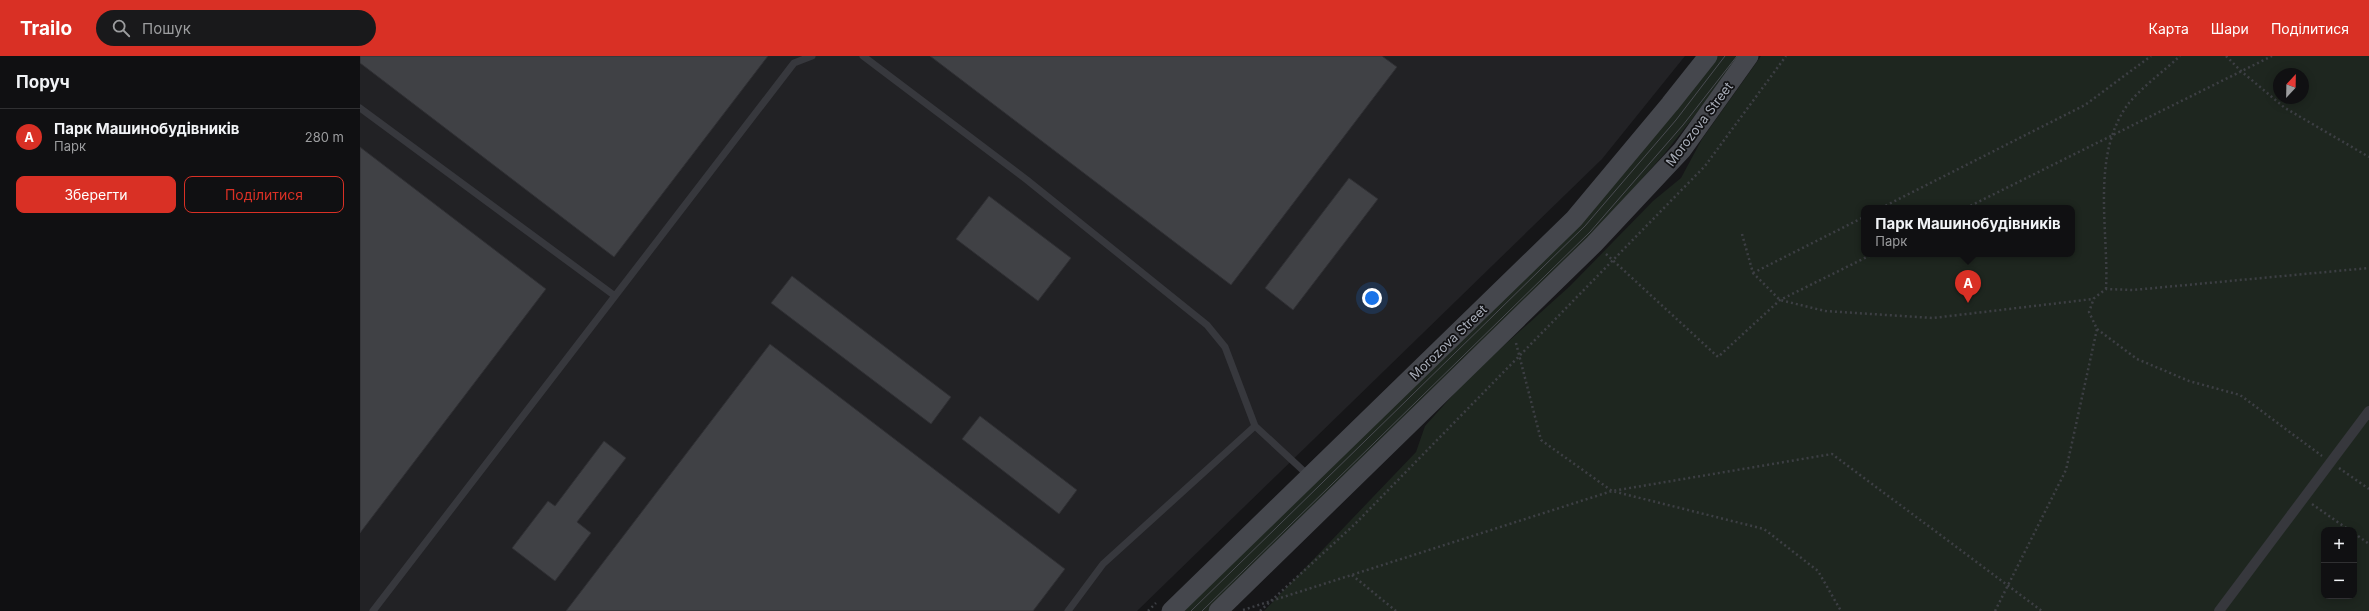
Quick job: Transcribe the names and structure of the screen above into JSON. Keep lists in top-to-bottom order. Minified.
{"streets":{"main road":["Morozova Street"]},"north":"top","page":{"header":"Trailo","search":"Пошук","nav":["Карта","Шари","Поділитися"],"heading":"Поруч","list":[{"mark":"A","name":"Парк Машинобудівників","note":"Парк","value":"280 m"}],"buttons":["Зберегти","Поділитися"],"popup":["Парк Машинобудівників","Парк"],"pins":"A","map_buttons":["+","−"]}}
